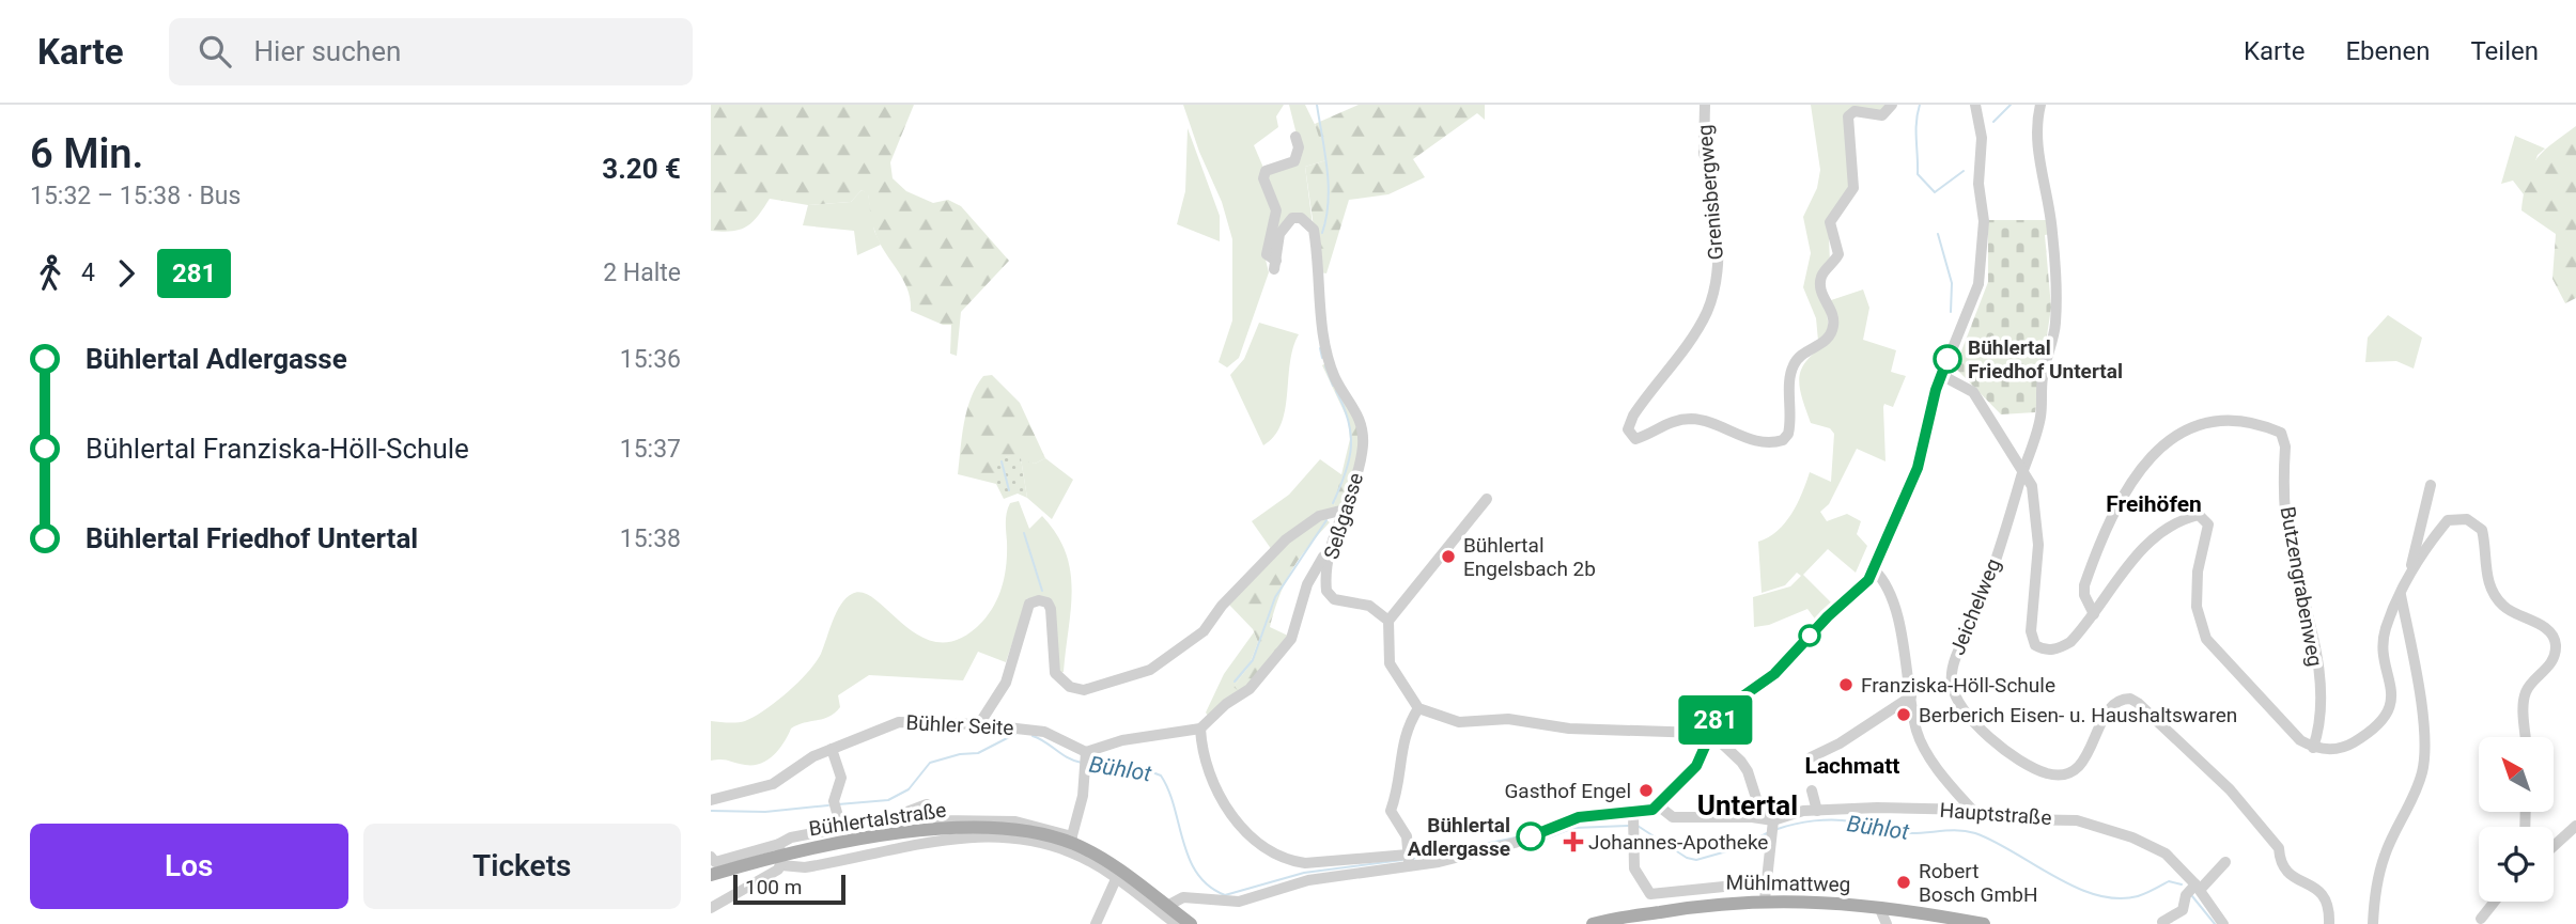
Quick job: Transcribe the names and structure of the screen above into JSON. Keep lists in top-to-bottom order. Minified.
{"streets":{"main road":["Bühlertalstraße","Mühlmattweg"],"street":["Grenisbergweg","Seßgasse","Butzengrabenweg","Jeichelweg","Bühler Seite","Hauptstraße"]},"districts":["Freihöfen","Lachmatt","Untertal"],"water":["Bühlot"],"places":{"other":["Bühlertal Friedhof Untertal","Bühlertal Engelsbach 2b","Franziska-Höll-Schule","Berberich Eisen- u. Haushaltswaren","Gasthof Engel","Bühlertal Adlergasse","Robert Bosch GmbH"],"health":["Johannes-Apotheke"]},"lines":["bus line 281"],"scale_bar":"100 m","north":"top left","page":{"header":"Karte","search":"Hier suchen","nav":["Karte","Ebenen","Teilen"],"heading":["6 Min.","15:32 – 15:38 · Bus","3.20 €"],"on_map":"281","legs":["4","281","2 Halte"],"list":[{"name":"Bühlertal Adlergasse","value":"15:36"},{"name":"Bühlertal Franziska-Höll-Schule","value":"15:37"},{"name":"Bühlertal Friedhof Untertal","value":"15:38"}],"buttons":["Los","Tickets"],"scale":"100 m"}}
